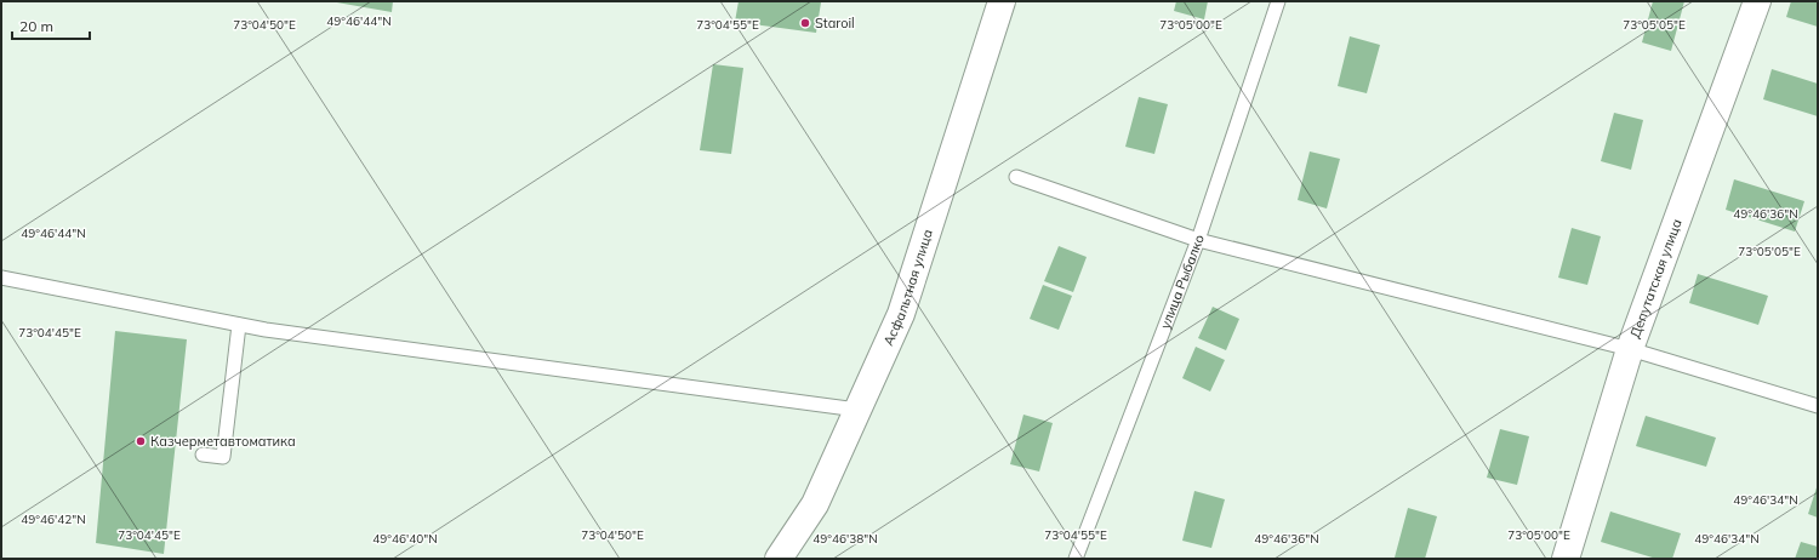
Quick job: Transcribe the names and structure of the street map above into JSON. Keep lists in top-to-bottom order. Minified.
{"streets":{"main road":["Депутатская улица","Асфальтная улица"],"lane":["улица Рыбалко"]},"places":["Staroil","Казчерметавтоматика"],"scale_bar":"20 m","coordinates":["49°46'44\"N","73°04'50\"E","73°04'55\"E","73°05'00\"E","73°05'05\"E","49°46'36\"N","73°04'45\"E","49°46'34\"N","49°46'42\"N","49°46'40\"N","49°46'38\"N"]}
